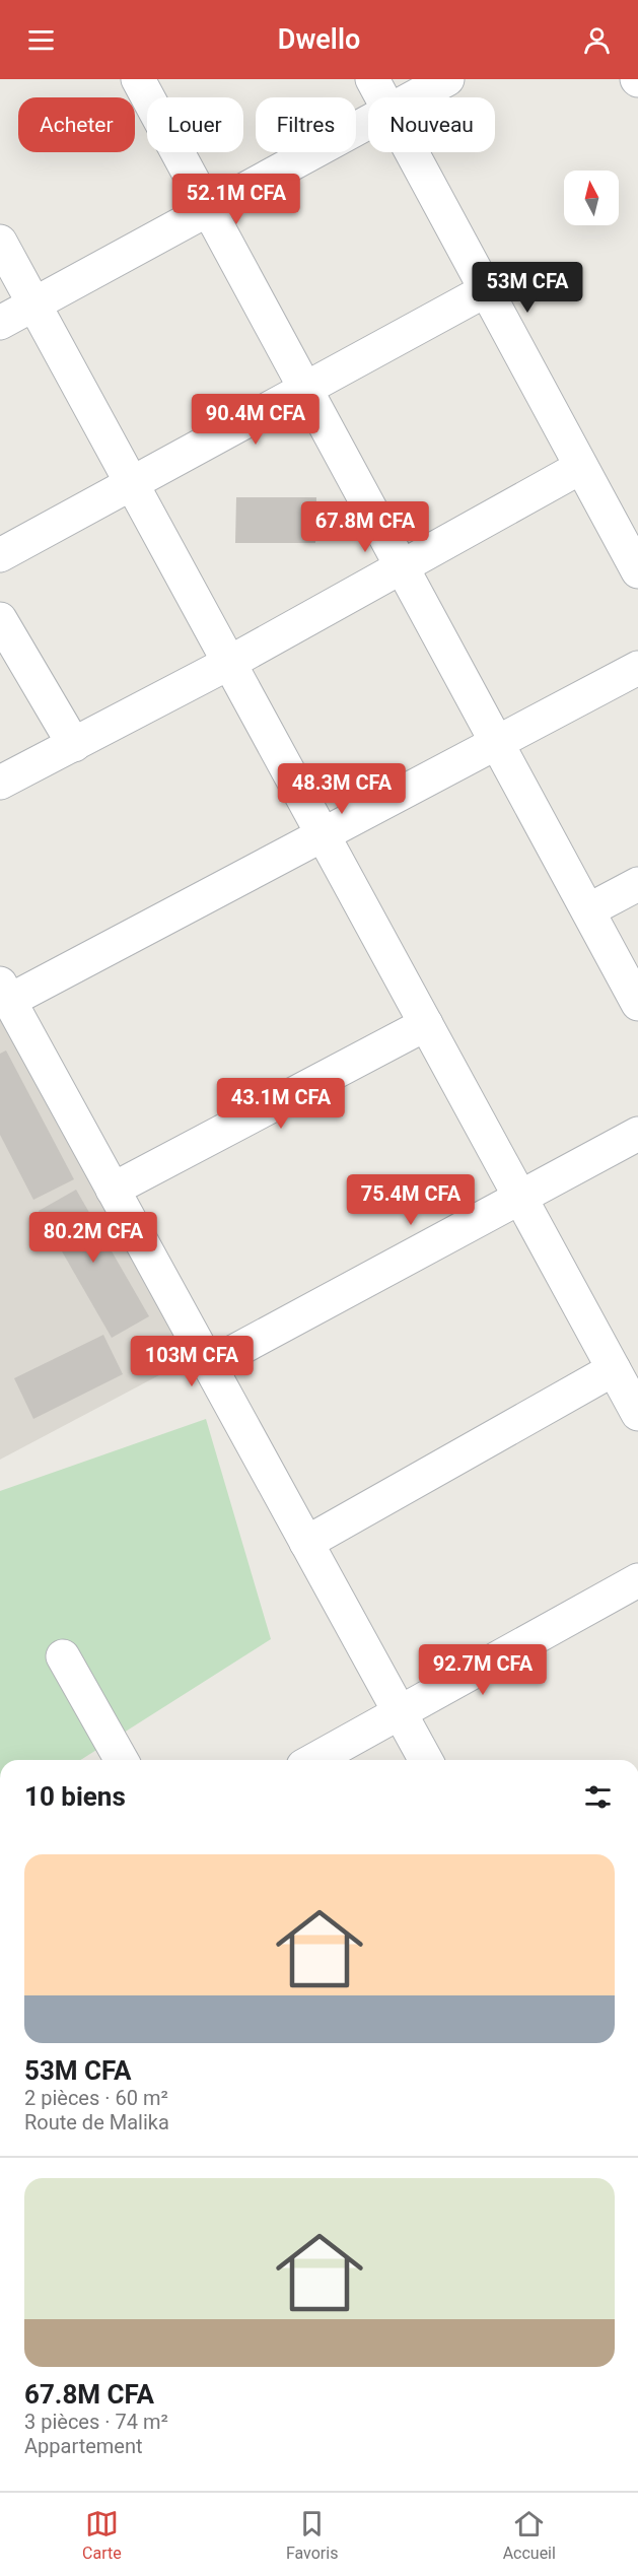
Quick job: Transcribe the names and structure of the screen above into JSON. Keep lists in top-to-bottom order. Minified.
{"north":"top","page":{"header":"Dwello","chip":["Acheter","Louer","Filtres","Nouveau"],"price":["52.1M CFA","53M CFA","90.4M CFA","67.8M CFA","48.3M CFA","43.1M CFA","75.4M CFA","80.2M CFA","103M CFA","92.7M CFA"],"heading":"10 biens","list":[{"name":"53M CFA","note":"2 pièces · 60 m² · Route de Malika"},{"name":"67.8M CFA","note":"3 pièces · 74 m² · Appartement"}],"tabs":["Carte","Favoris","Accueil"]}}
